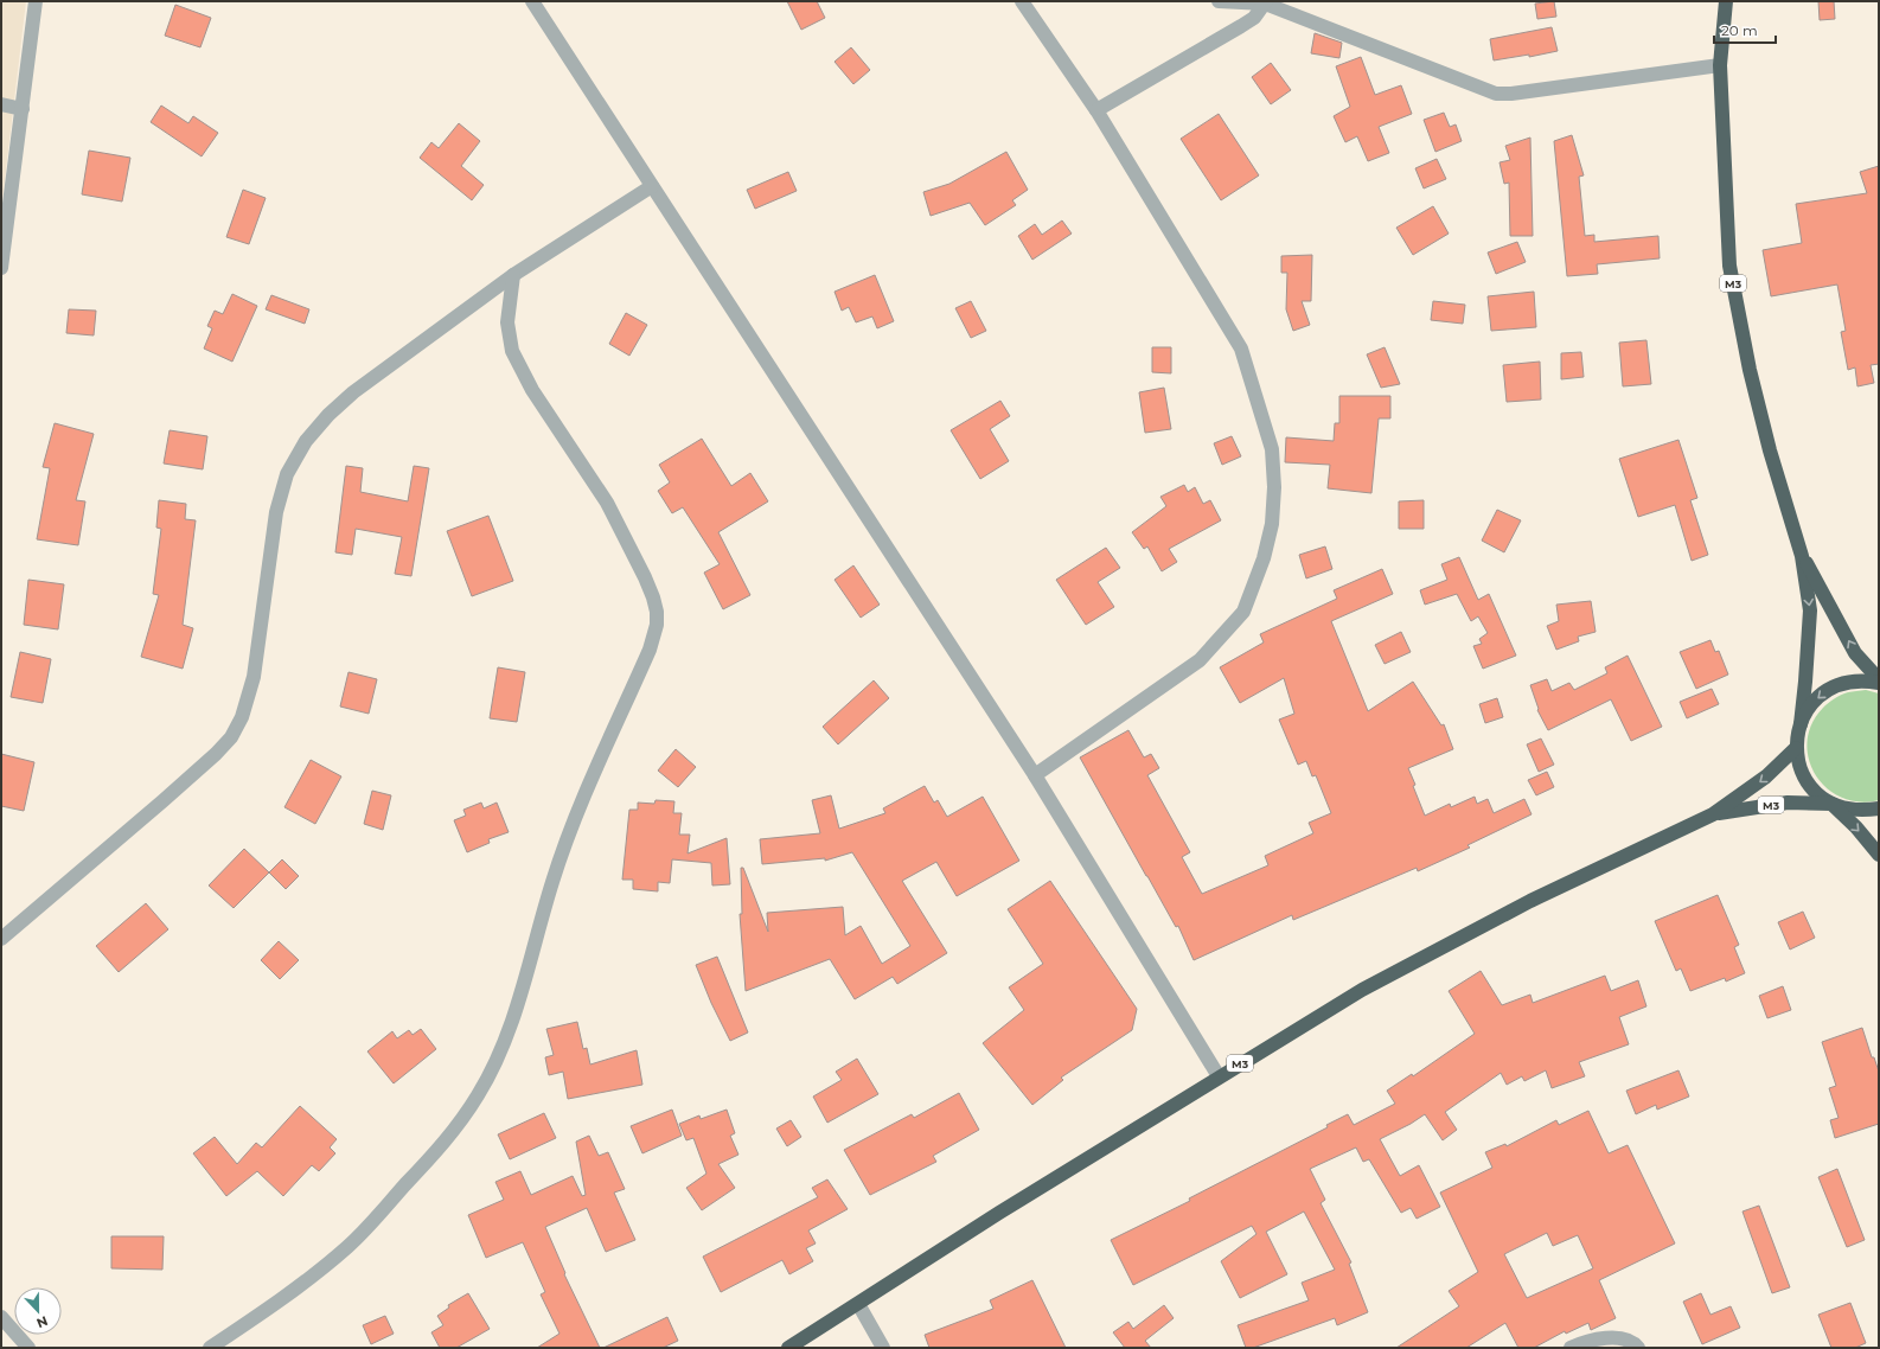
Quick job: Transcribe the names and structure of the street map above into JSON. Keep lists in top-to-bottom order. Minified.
{"streets":{"highway":["M3"]},"scale_bar":"20 m","north":"bottom"}
